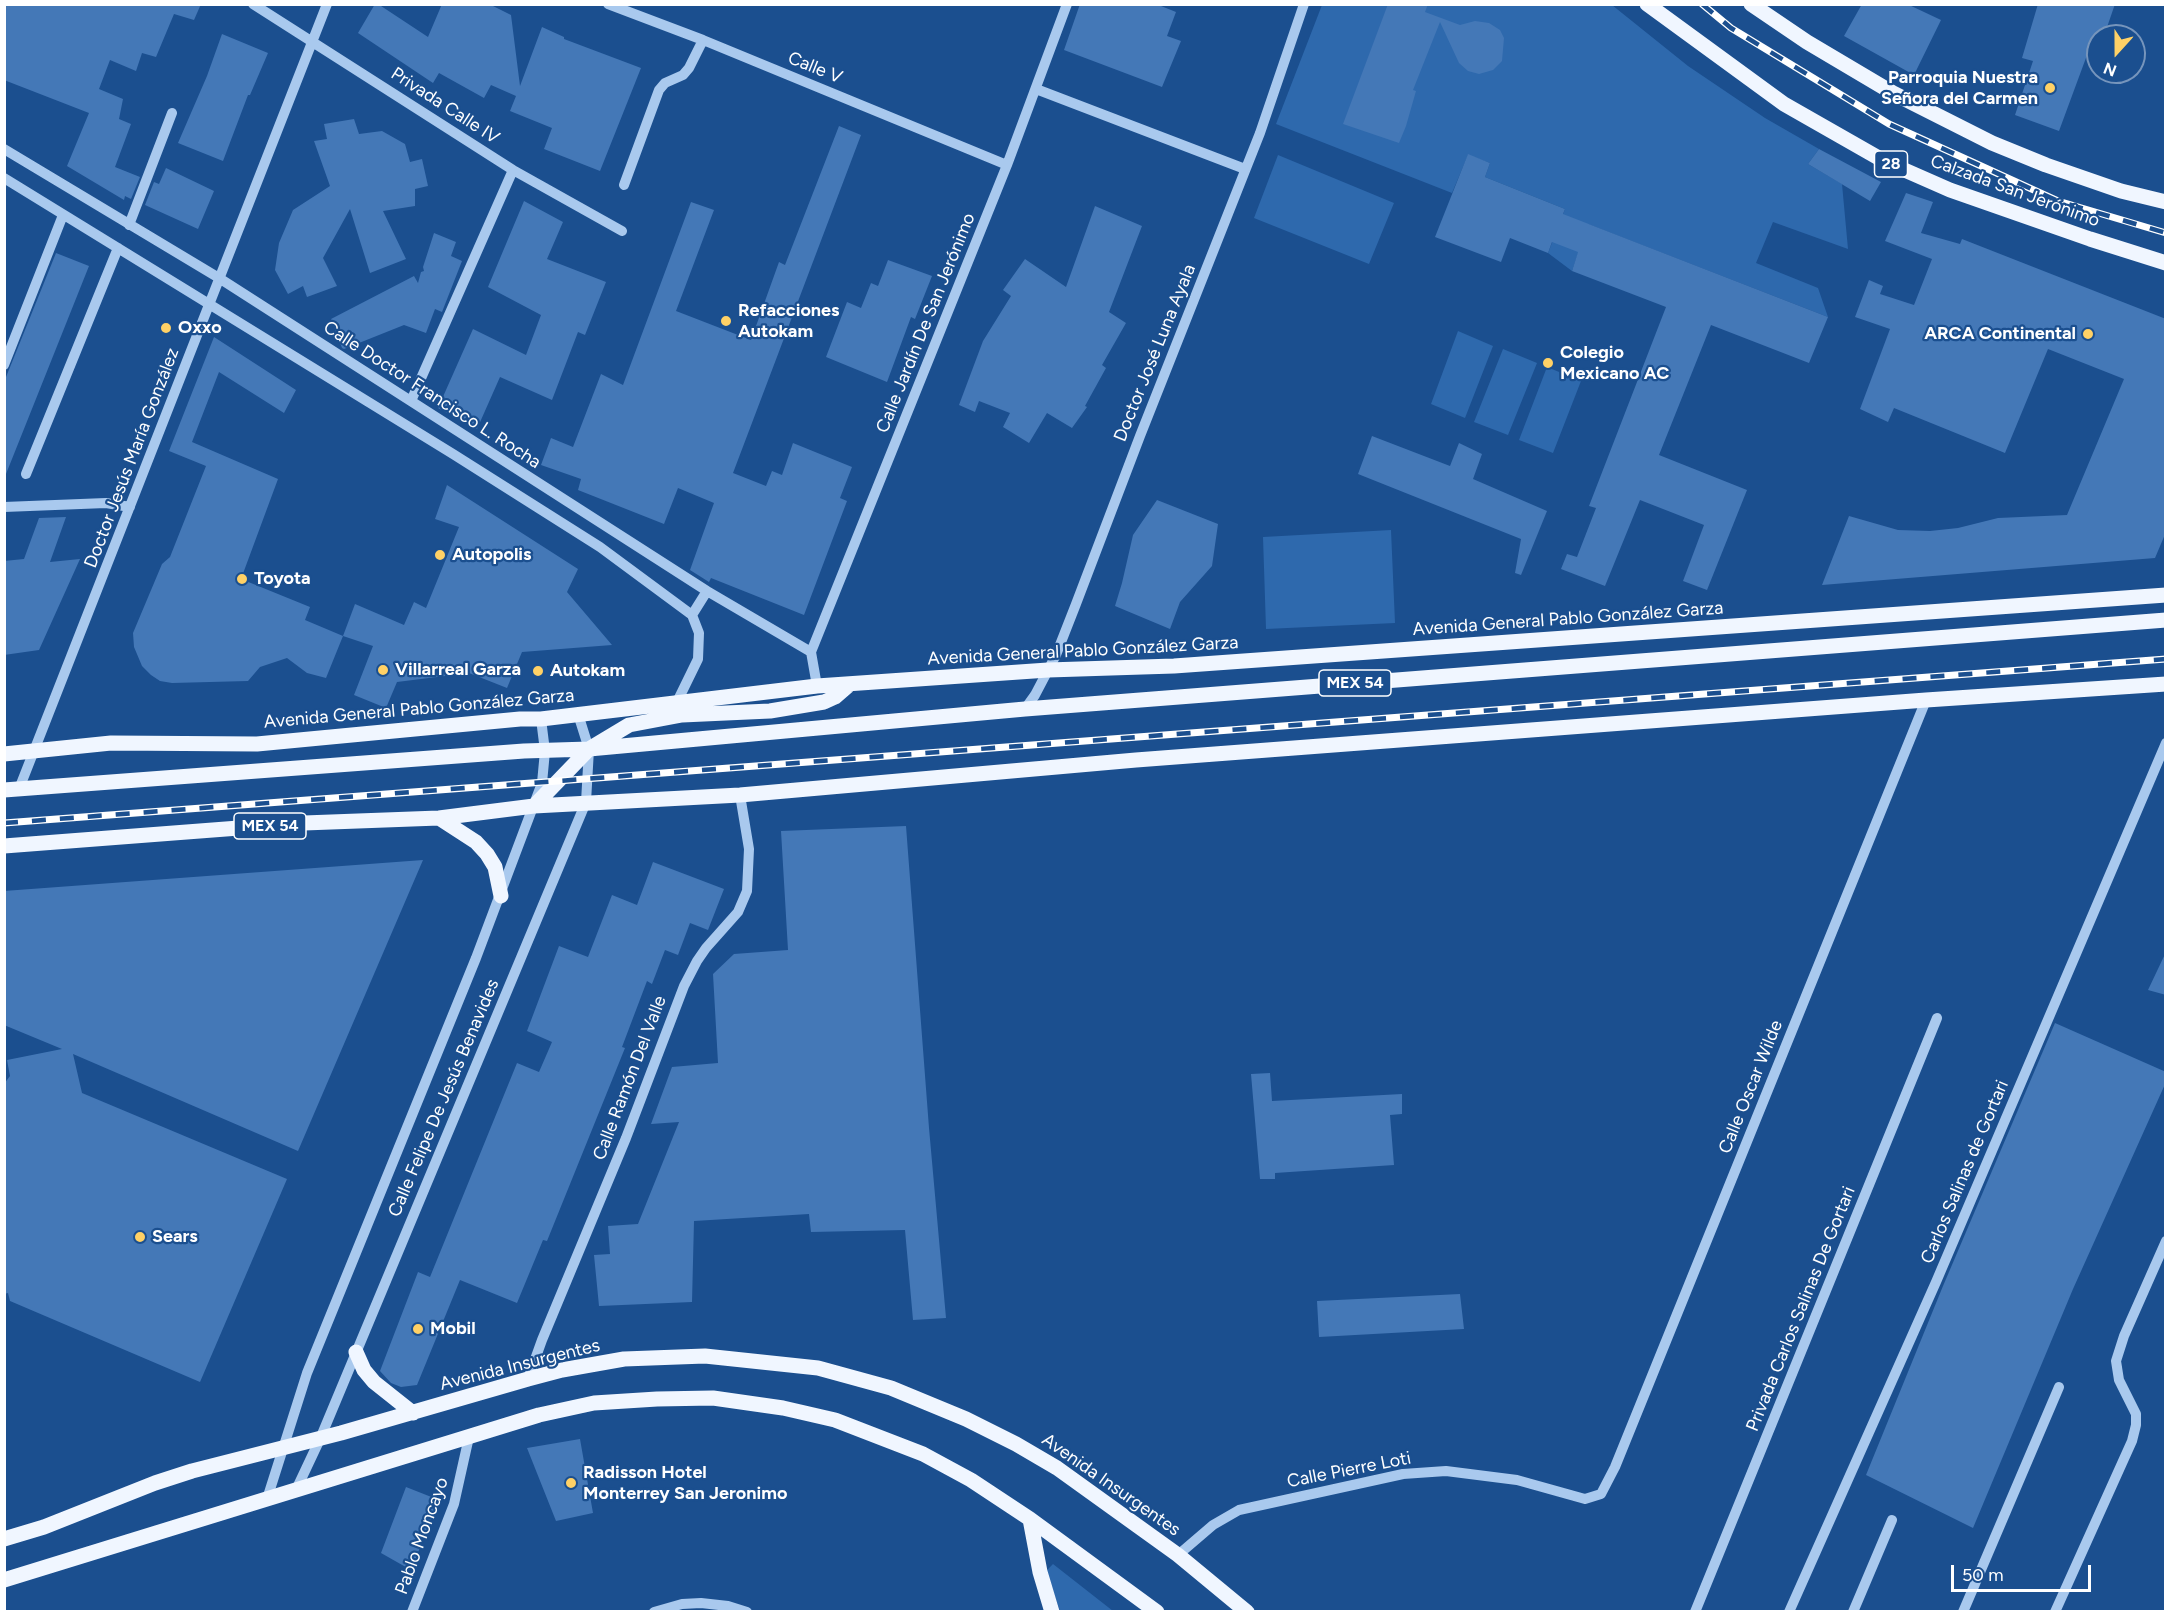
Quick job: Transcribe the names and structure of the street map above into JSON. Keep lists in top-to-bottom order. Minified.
{"streets":{"main road":["28","Calzada San Jerónimo","Avenida General Pablo González Garza","MEX 54","Avenida Insurgentes"],"street":["Calle V","Privada Calle IV","Calle Jardín De San Jerónimo","Doctor José Luna Ayala","Calle Doctor Francisco L. Rocha","Doctor Jesús María González","Calle Ramón Del Valle","Calle Oscar Wilde","Calle Felipe De Jesús Benavides","Carlos Salinas de Gortari","Privada Carlos Salinas De Gortari","Calle Pierre Loti","Pablo Moncayo"]},"crossings":[["Calle V","Calle Jardín De San Jerónimo"],["Privada Calle IV","Doctor Jesús María González"],["Calle Jardín De San Jerónimo","Calle Doctor Francisco L. Rocha"],["Doctor José Luna Ayala","Avenida General Pablo González Garza"],["Doctor José Luna Ayala","MEX 54"],["Calle Doctor Francisco L. Rocha","Doctor Jesús María González"],["Doctor Jesús María González","Avenida General Pablo González Garza"],["Doctor Jesús María González","MEX 54"],["Avenida General Pablo González Garza","Calle Felipe De Jesús Benavides"],["MEX 54","Calle Ramón Del Valle"],["MEX 54","Calle Oscar Wilde"],["MEX 54","Calle Felipe De Jesús Benavides"],["Calle Ramón Del Valle","Avenida Insurgentes"],["Calle Oscar Wilde","Calle Pierre Loti"],["Calle Felipe De Jesús Benavides","Avenida Insurgentes"],["Avenida Insurgentes","Calle Pierre Loti"]],"places":["Parroquia Nuestra Señora del Carmen","Refacciones Autokam","Oxxo","ARCA Continental","Colegio Mexicano AC","Autopolis","Toyota","Villarreal Garza","Autokam","Sears","Mobil","Radisson Hotel Monterrey San Jeronimo"],"scale_bar":"50 m","north":"bottom"}
